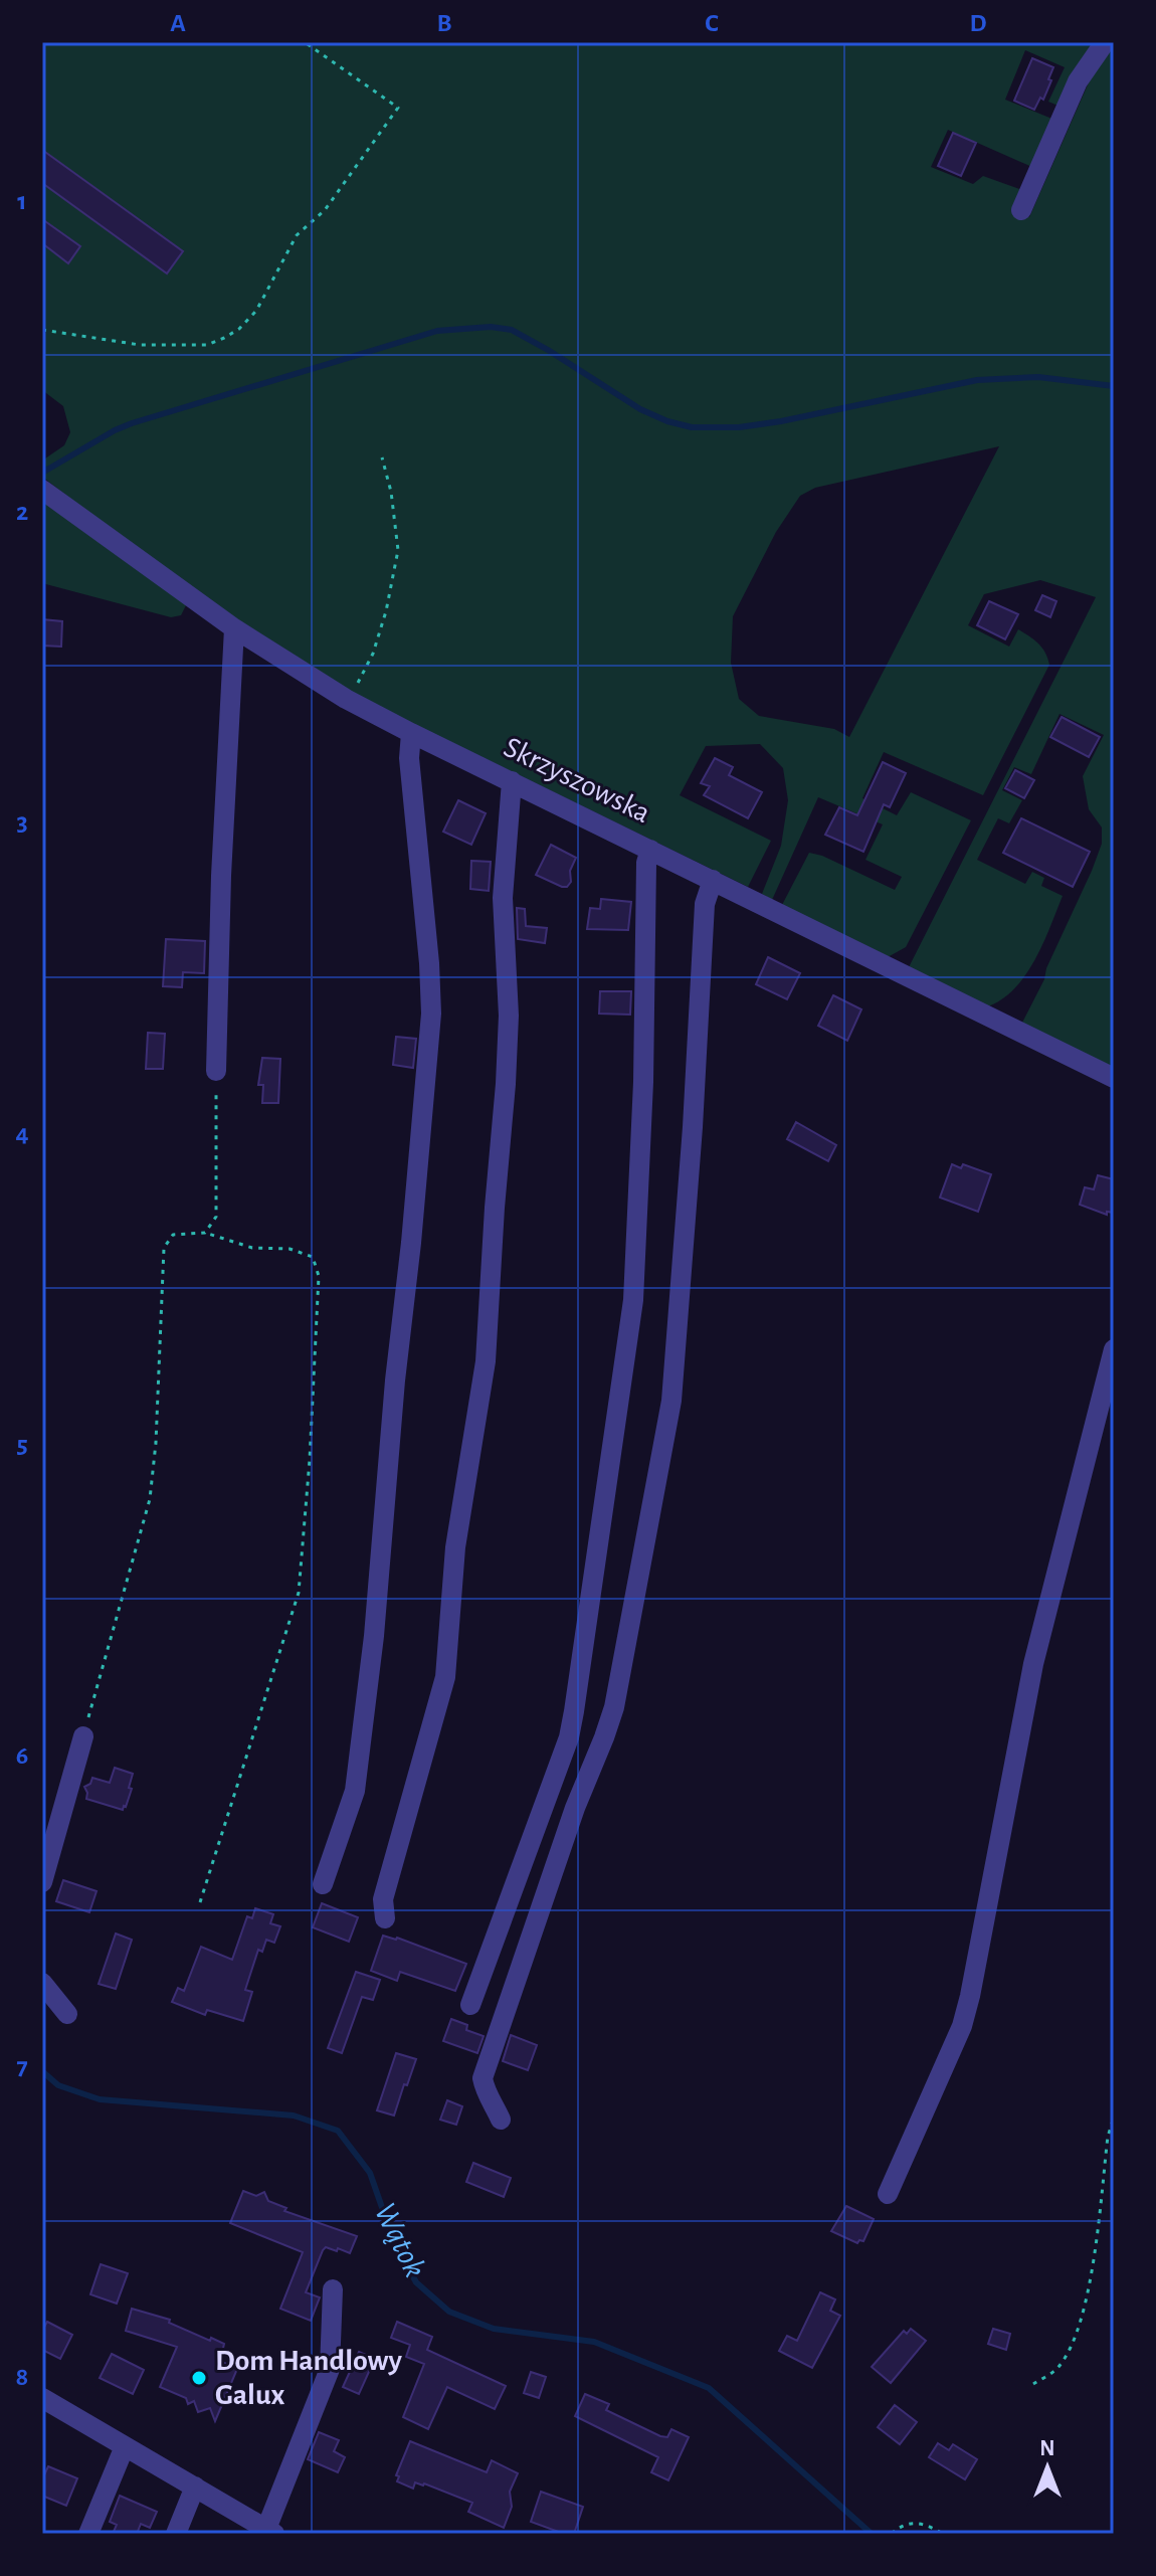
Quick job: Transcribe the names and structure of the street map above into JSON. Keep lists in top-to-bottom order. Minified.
{"streets":{"street":["Skrzyszowska"]},"water":["Wątok"],"places":["Dom Handlowy Galux"],"north":"top","grid":{"columns":["A","B","C","D"],"rows":["1","2","3","4","5","6","7","8"]}}
